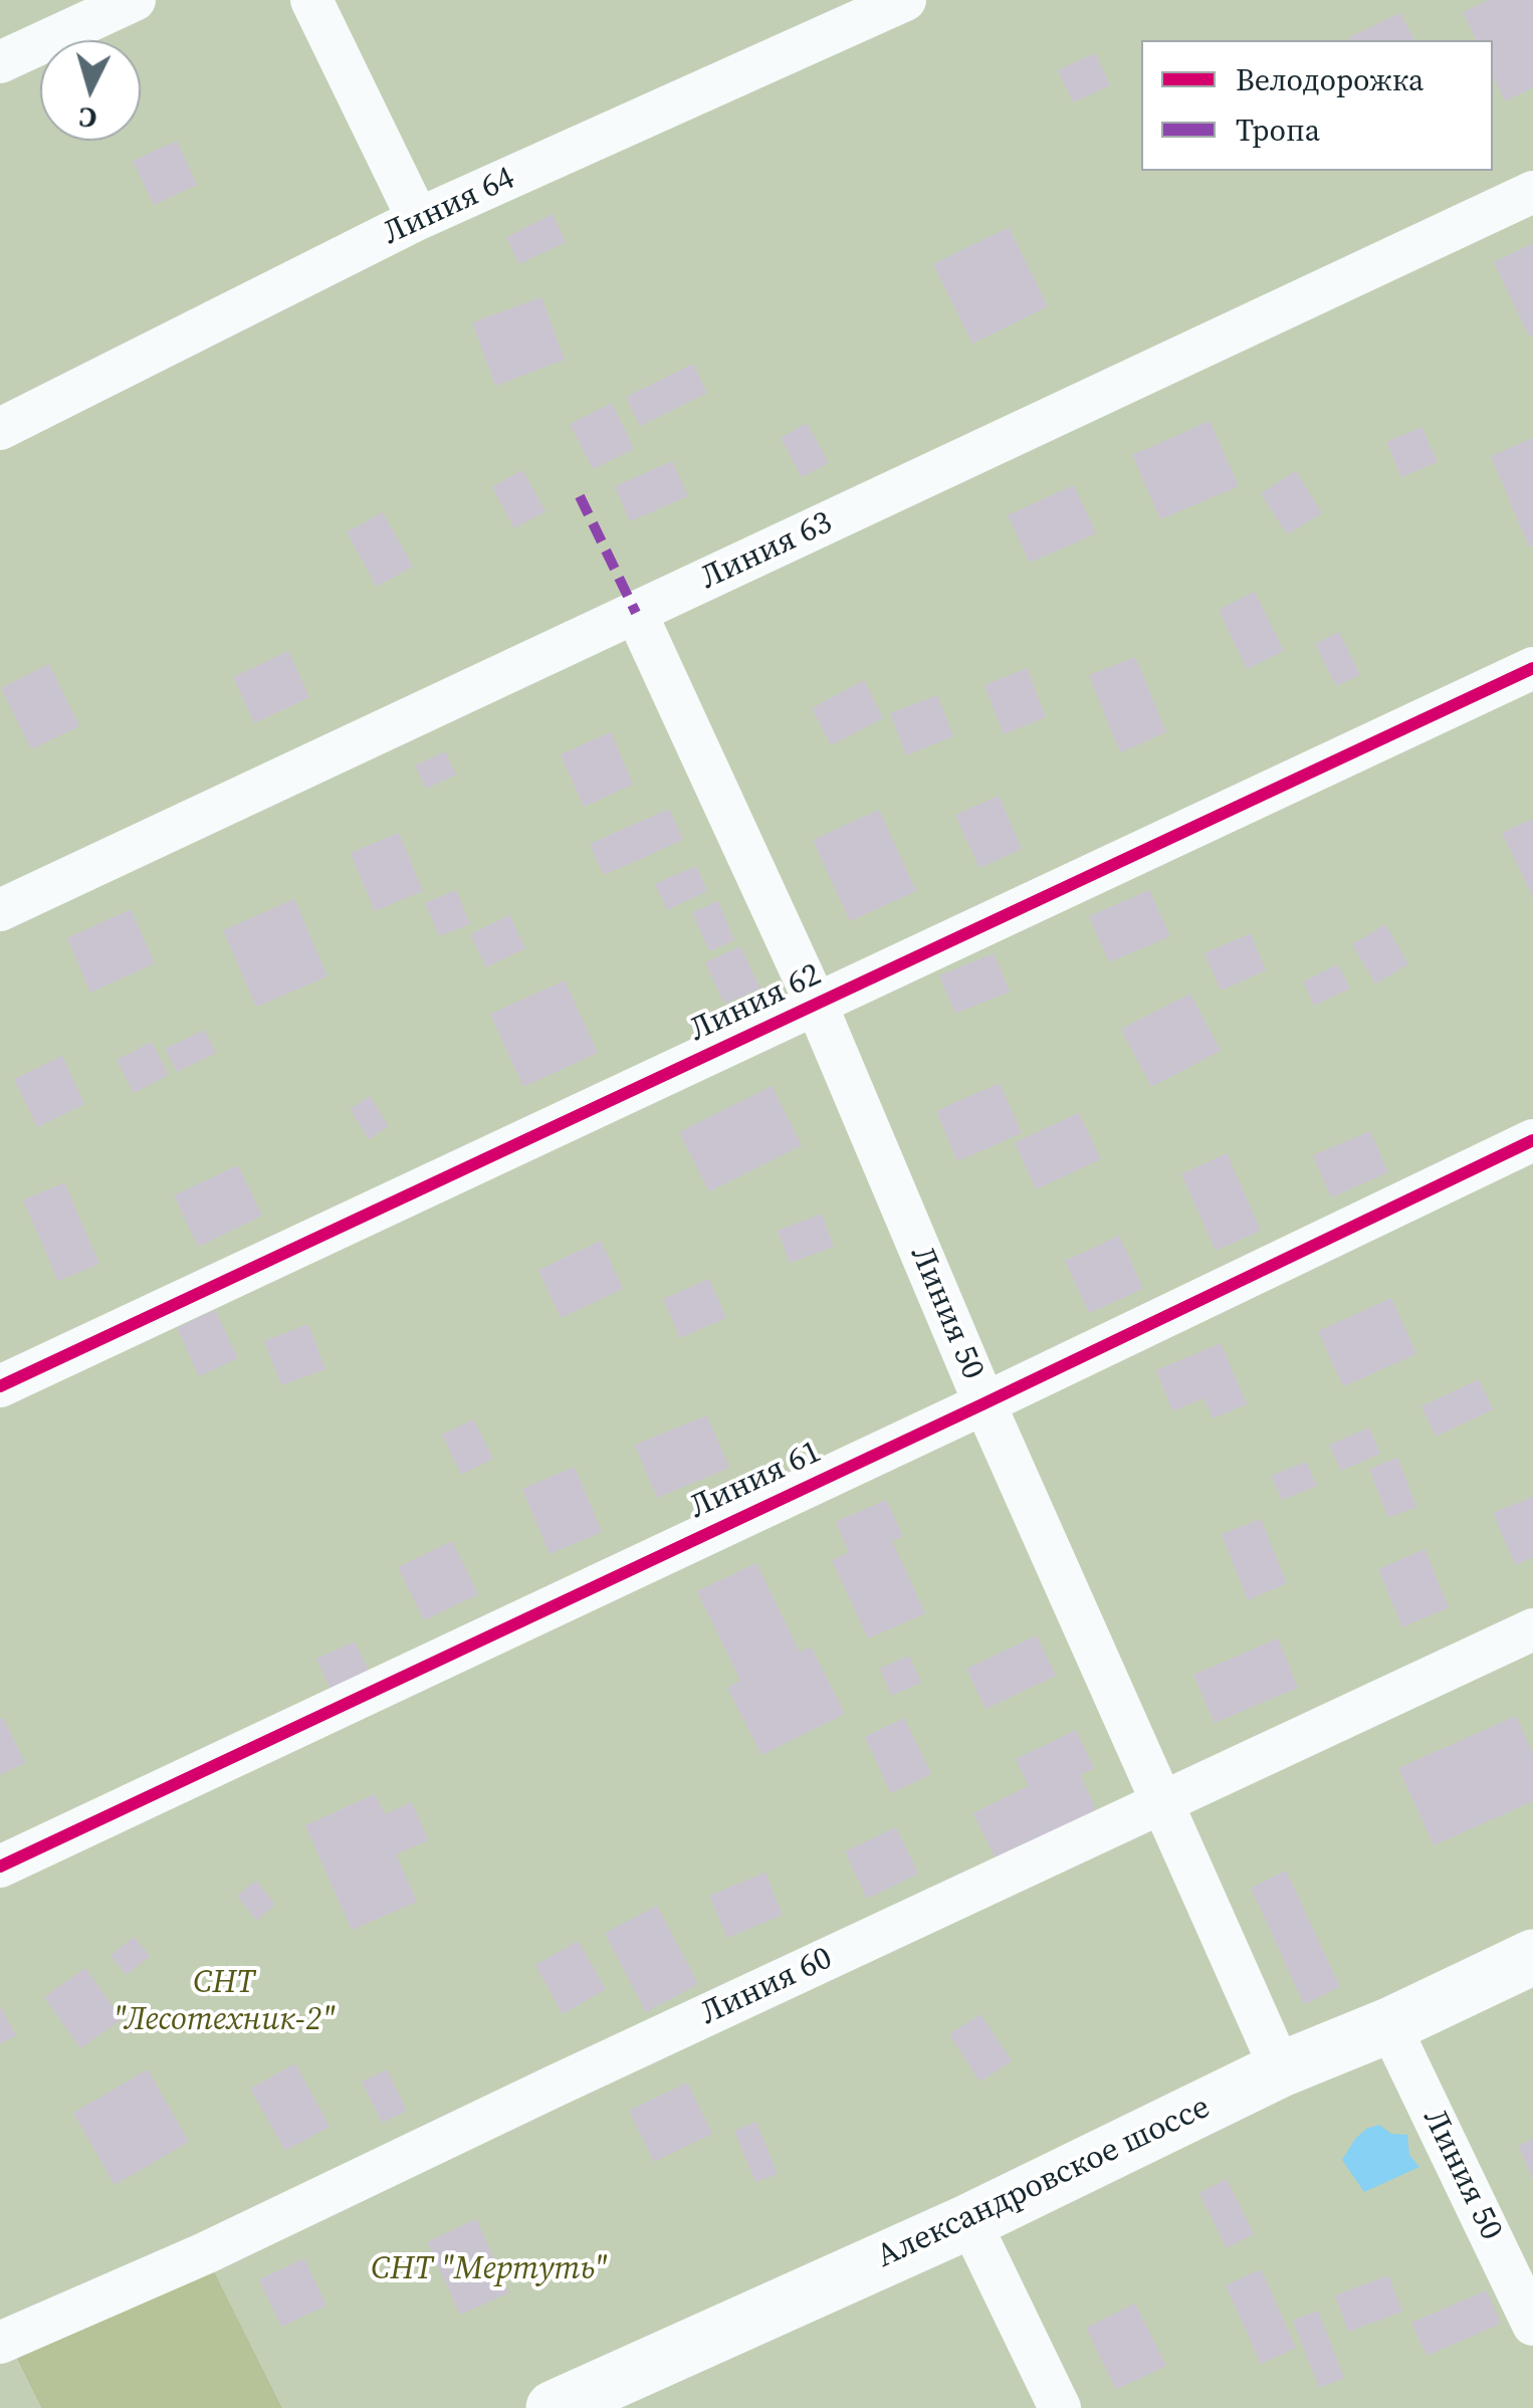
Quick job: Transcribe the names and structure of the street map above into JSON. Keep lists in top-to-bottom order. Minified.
{"streets":{"street":["Линия 64","Линия 63","Линия 62","Линия 50","Линия 61","Линия 60","Александровское шоссе"]},"crossings":[["Линия 63","Линия 50"],["Линия 62","Линия 50"],["Линия 50","Линия 61"],["Линия 50","Линия 60"],["Линия 50","Александровское шоссе"]],"parks":["СНТ \"Лесотехник-2\"","СНТ \"Мертуть\""],"legend":["Велодорожка","Тропа"],"north":"bottom"}
